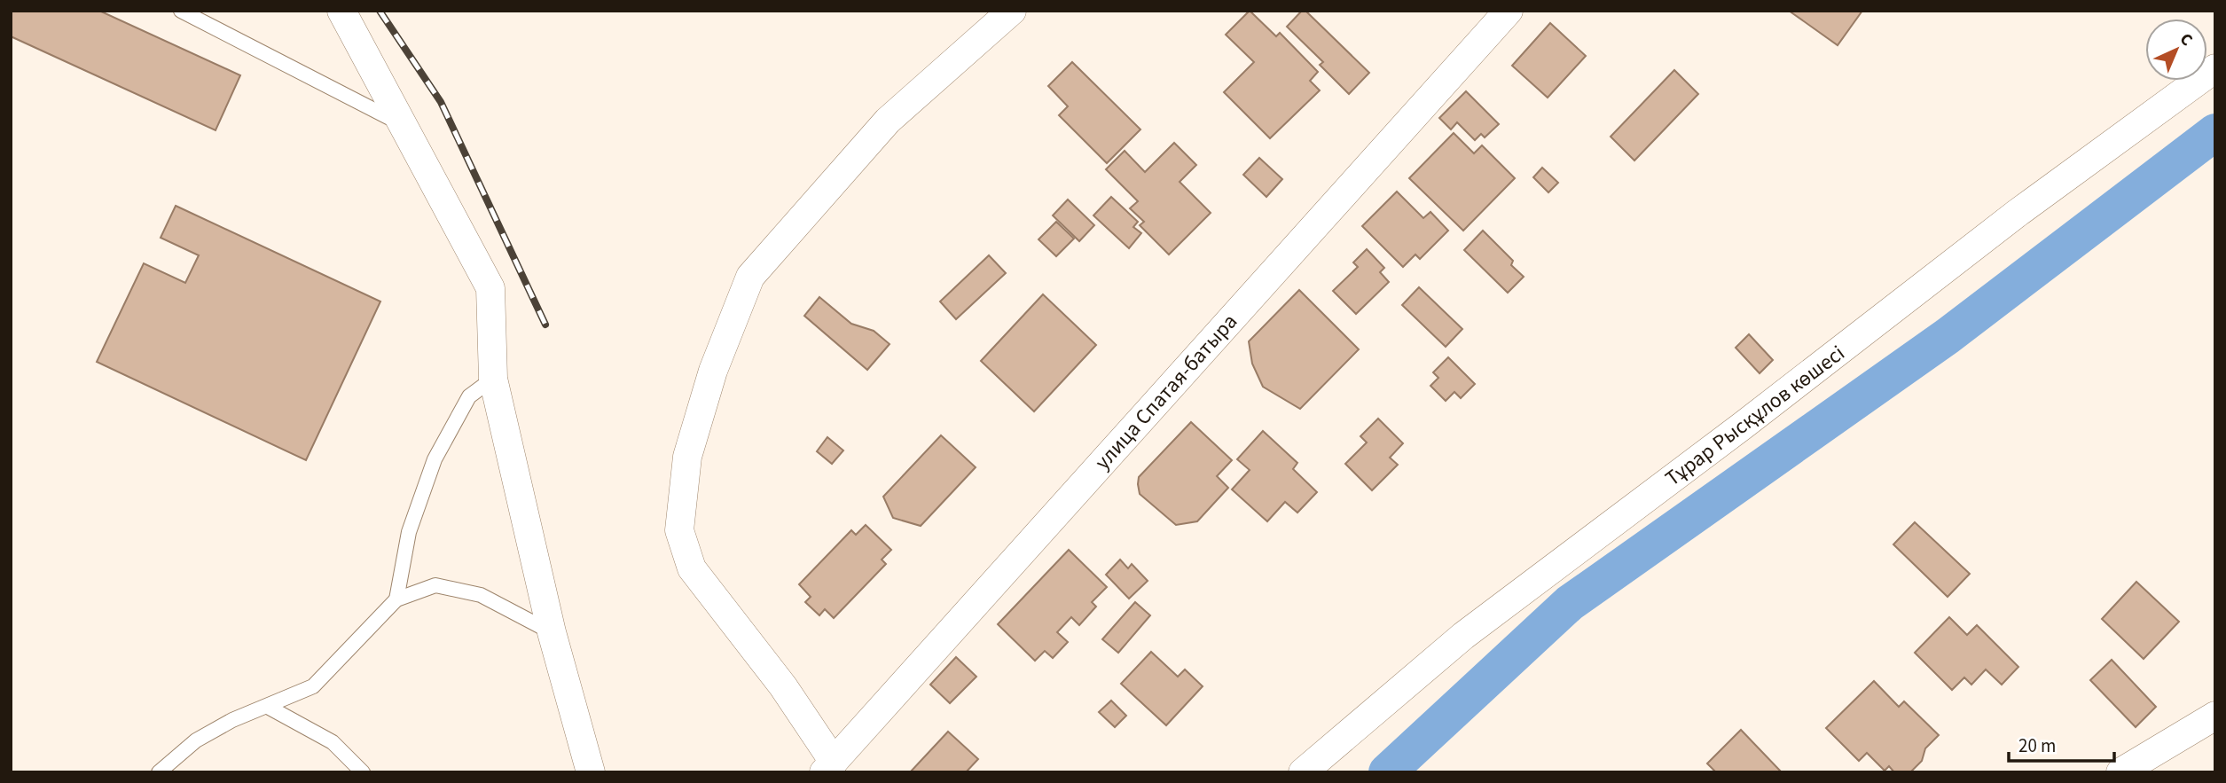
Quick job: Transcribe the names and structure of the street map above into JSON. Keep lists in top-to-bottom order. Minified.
{"streets":{"street":["улица Спатая-батыра","Тұрар Рысқұлов көшесі"]},"scale_bar":"20 m","north":"top right"}
